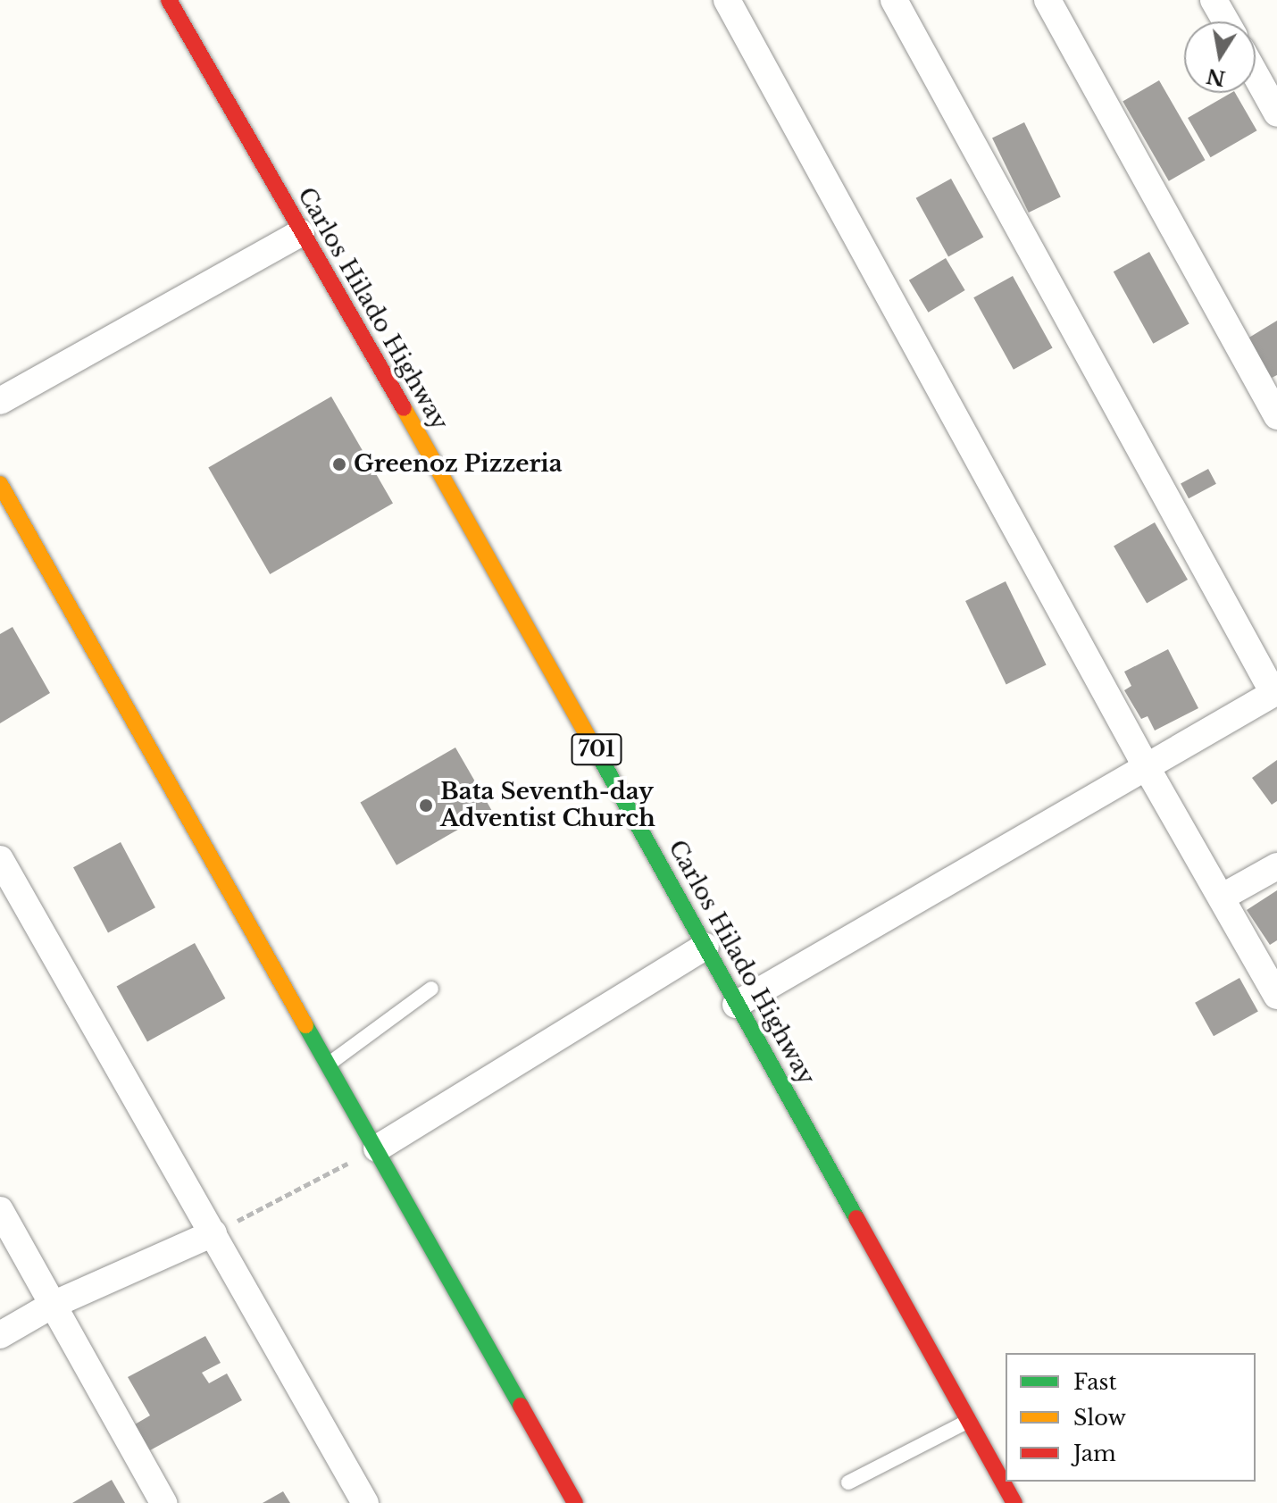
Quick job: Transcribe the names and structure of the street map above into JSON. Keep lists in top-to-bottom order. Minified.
{"streets":{"main road":["Carlos Hilado Highway","701"]},"places":["Greenoz Pizzeria","Bata Seventh-day Adventist Church"],"legend":["Fast","Slow","Jam"],"north":"bottom"}
